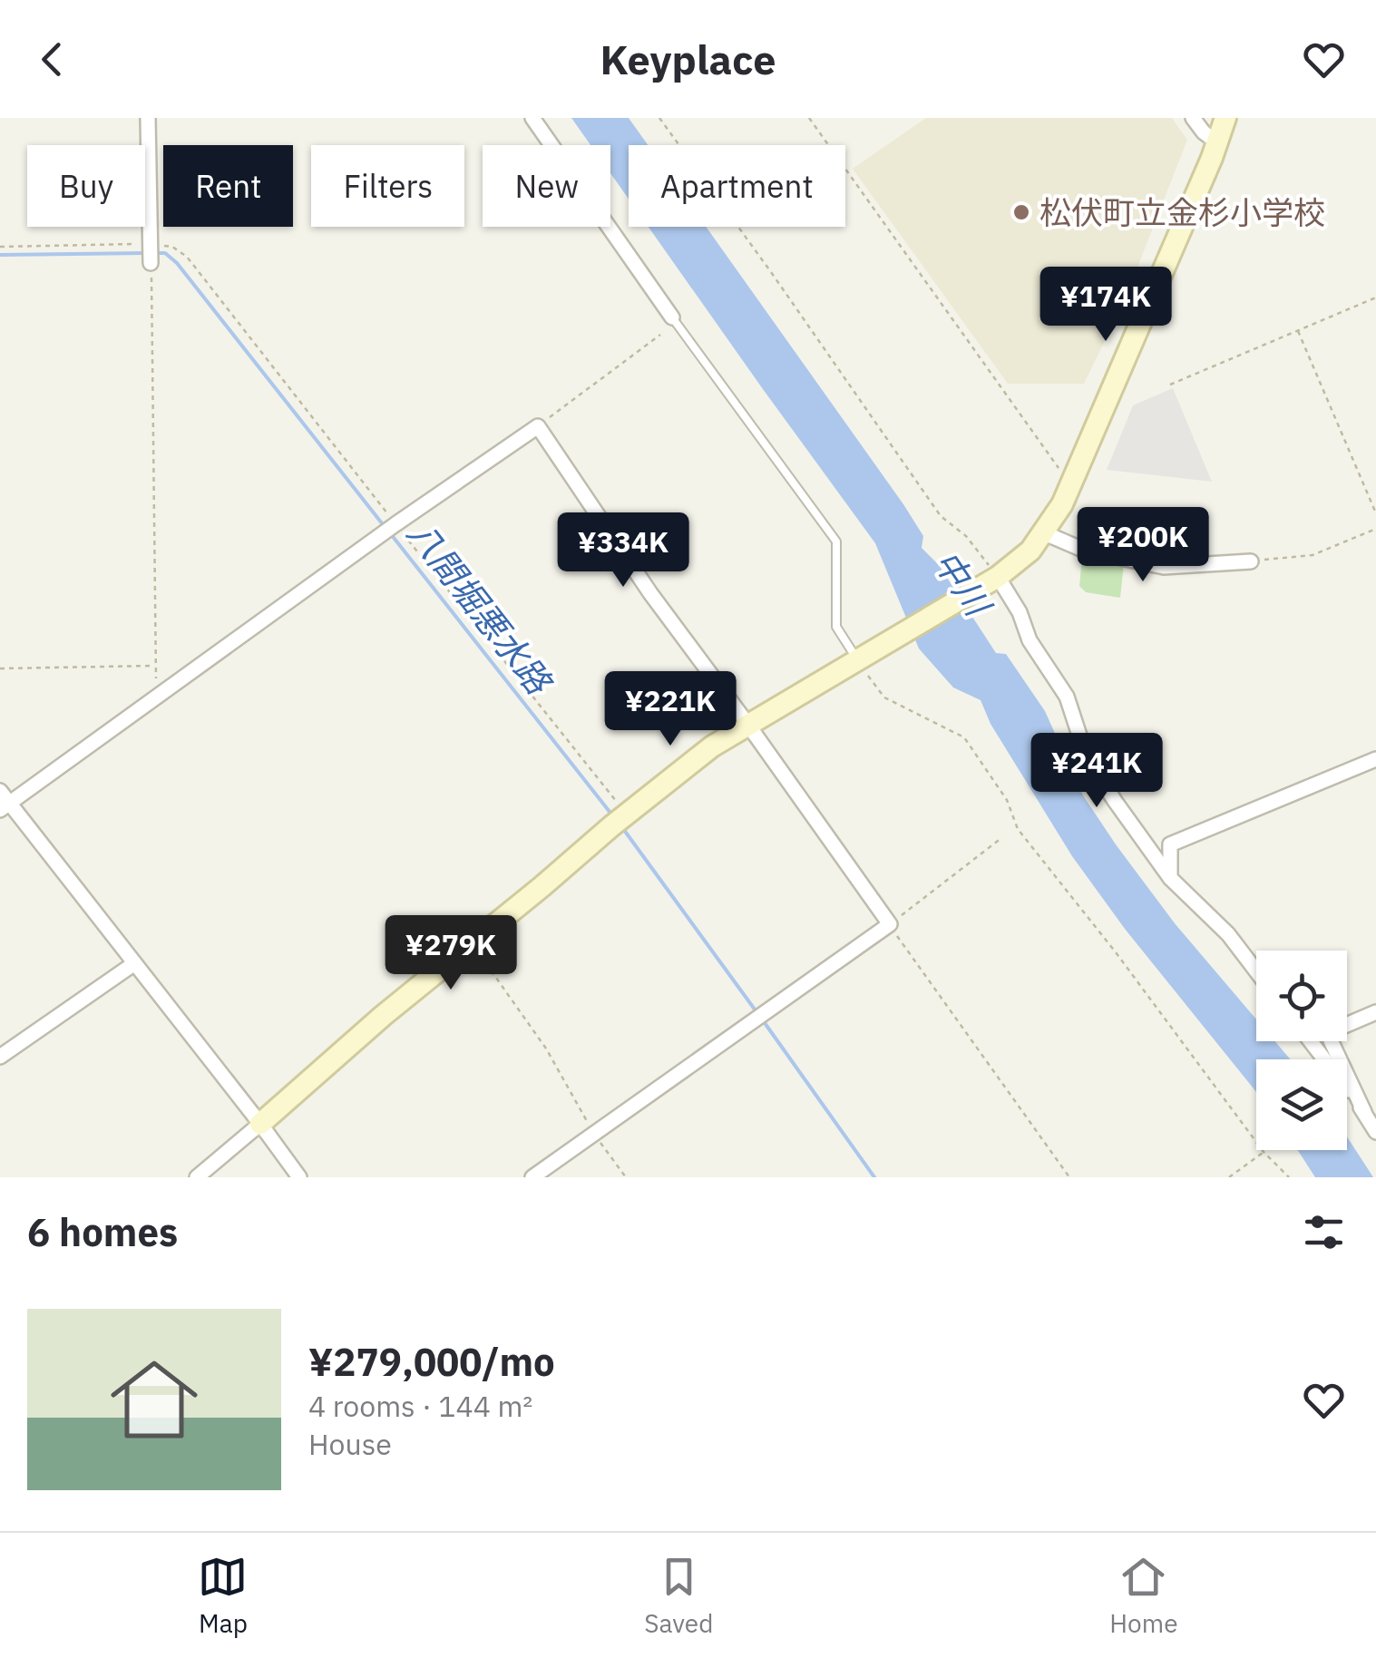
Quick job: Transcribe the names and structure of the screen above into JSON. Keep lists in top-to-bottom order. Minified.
{"water":["中川","八間堀悪水路"],"places":["松伏町立金杉小学校"],"page":{"header":"Keyplace","chip":["Buy","Rent","Filters","New","Apartment"],"price":["¥174K","¥200K","¥334K","¥221K","¥241K","¥279K"],"heading":"6 homes","list":[{"name":"¥279,000/mo","note":"4 rooms · 144 m² · House"}],"tabs":["Map","Saved","Home"]}}
